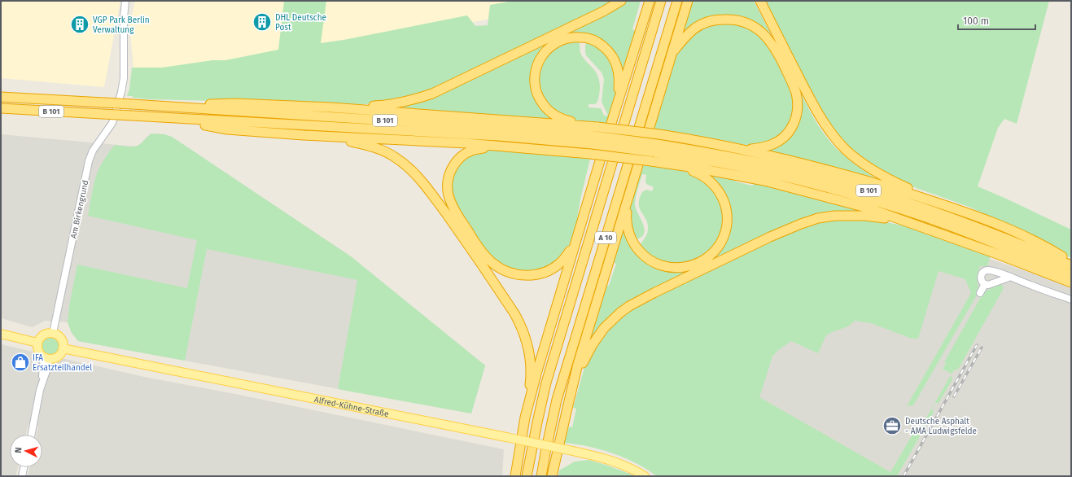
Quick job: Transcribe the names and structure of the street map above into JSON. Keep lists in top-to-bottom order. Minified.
{"streets":{"highway":["B 101","A 10"],"main road":["Alfred-Kühne-Straße"],"street":["Am Birkengrund"]},"crossings":[["Am Birkengrund","Alfred-Kühne-Straße"]],"places":{"building":["DHL Deutsche Post","VGP Park Berlin Verwaltung"],"shop":["IFA Ersatzteilhandel"],"office":["Deutsche Asphalt - AMA Ludwigsfelde"]},"scale_bar":"100 m","north":"left"}
